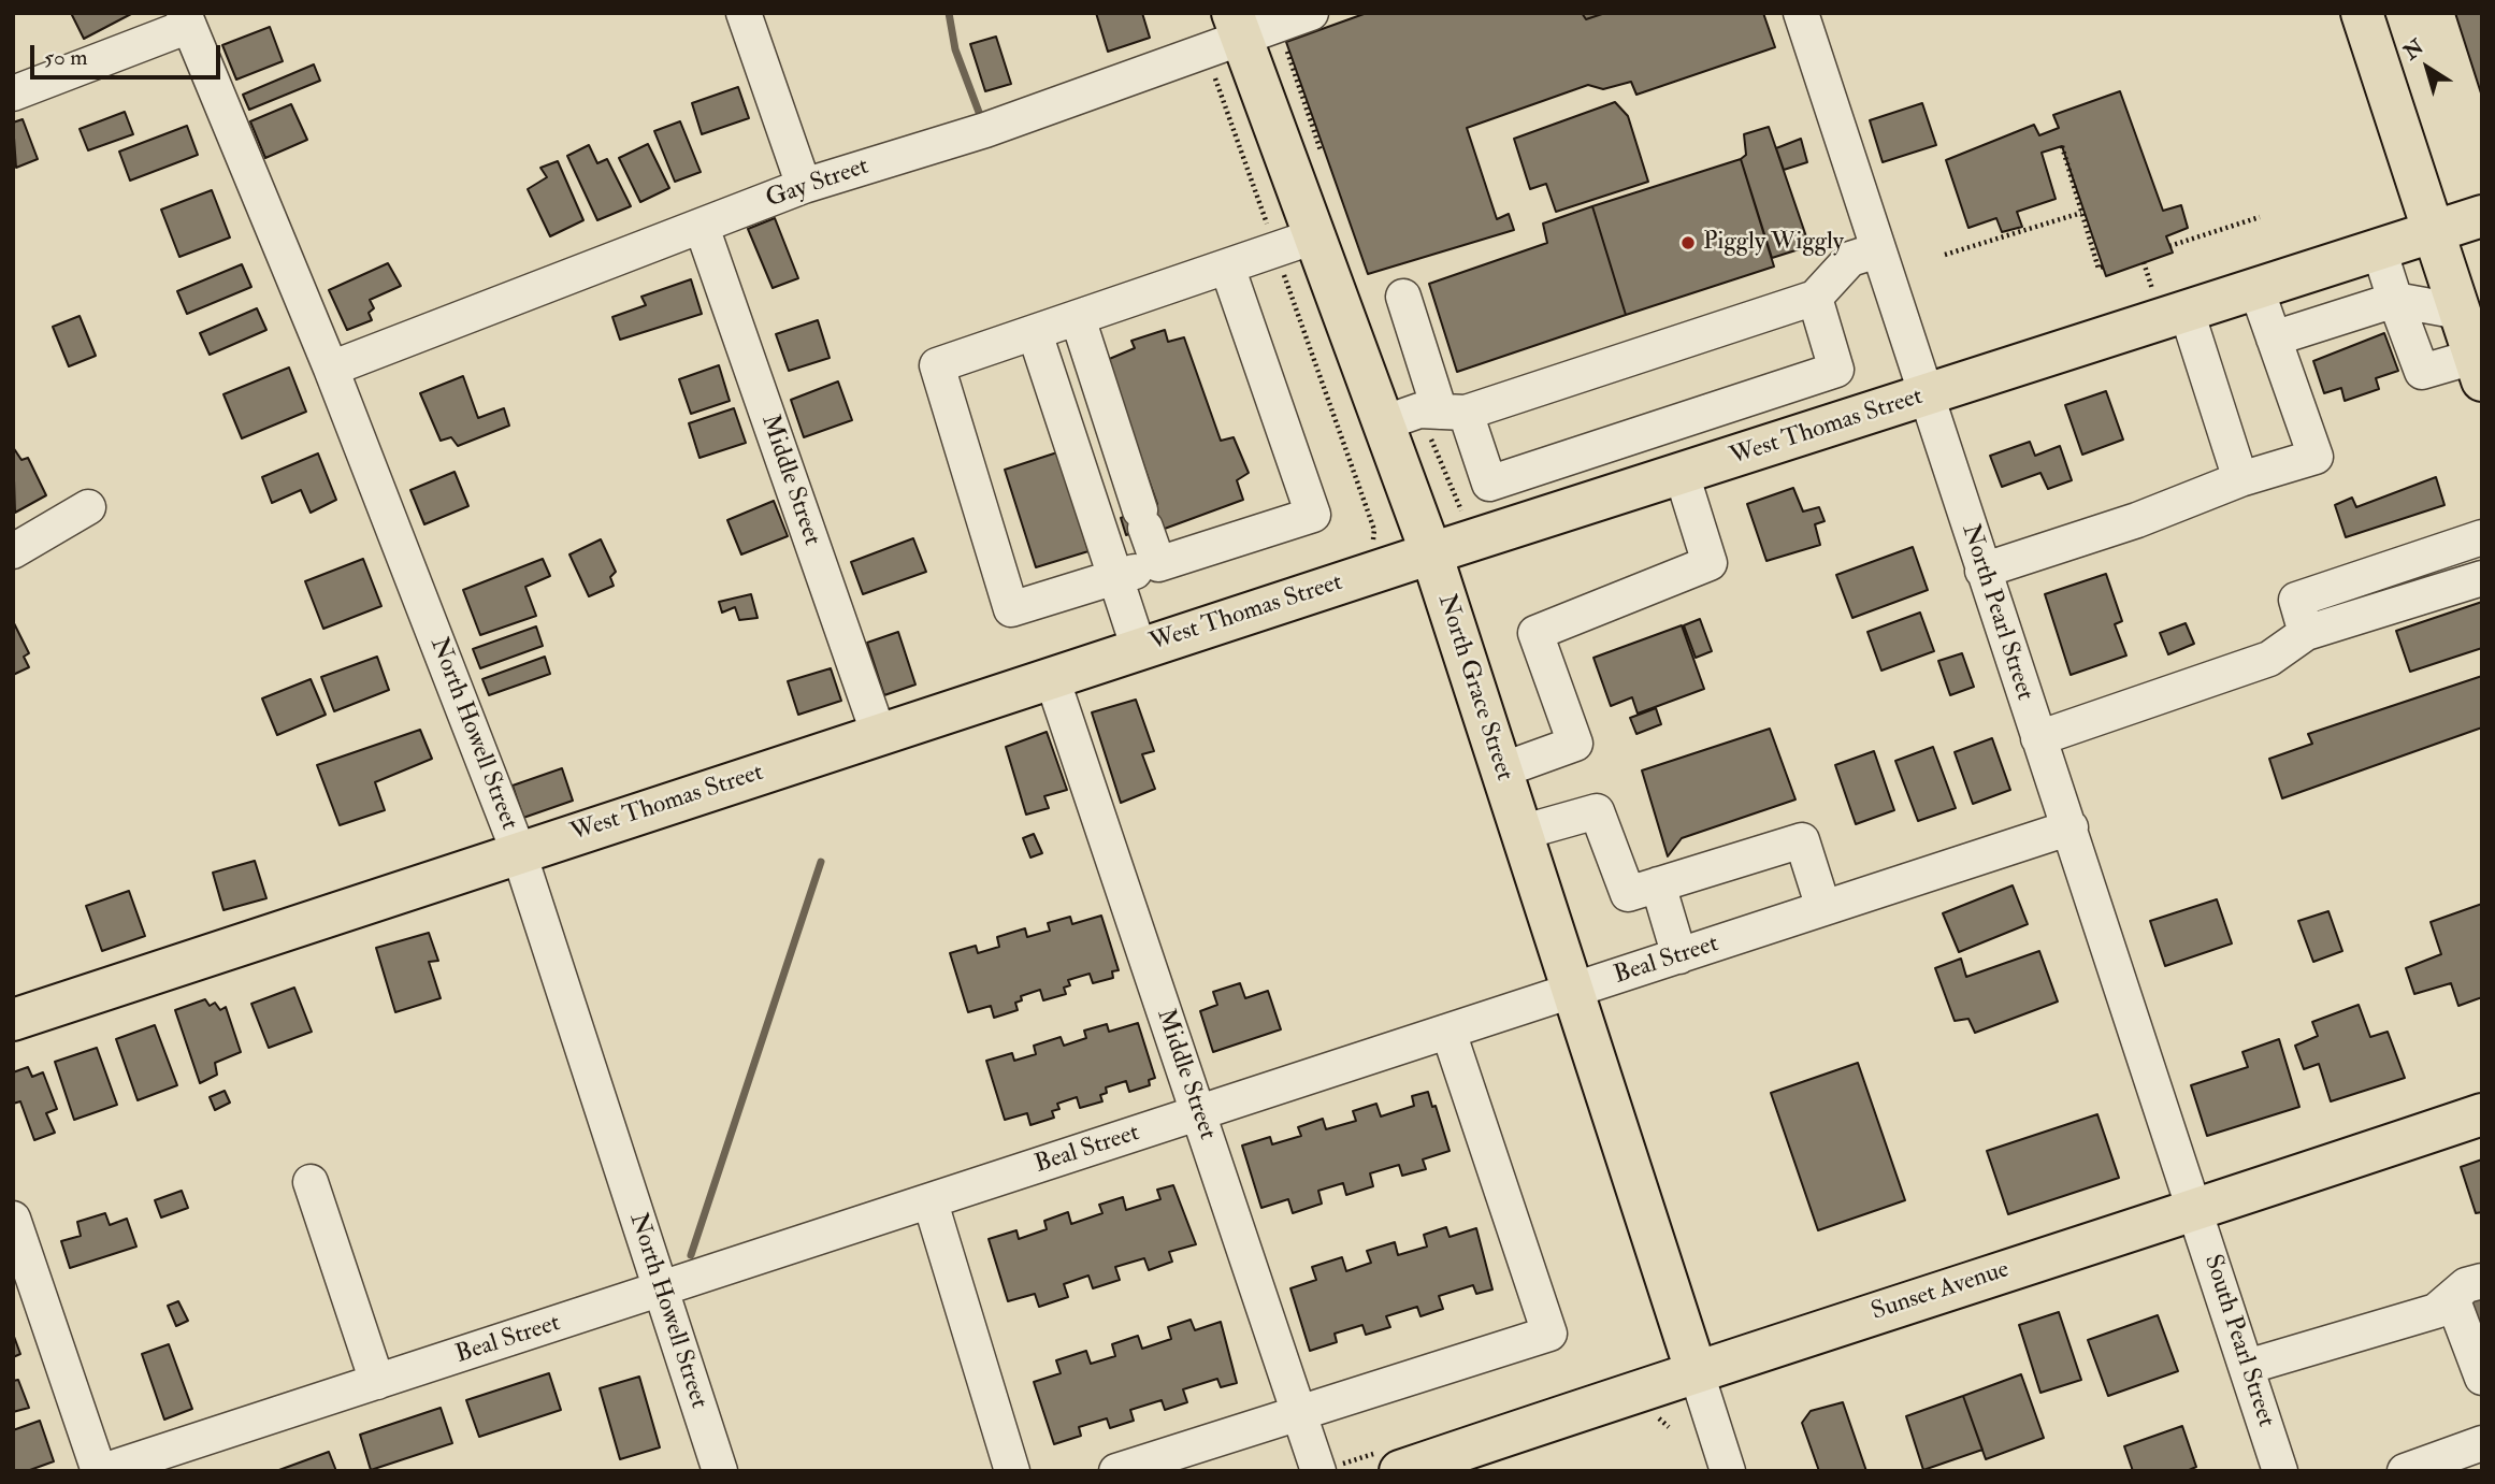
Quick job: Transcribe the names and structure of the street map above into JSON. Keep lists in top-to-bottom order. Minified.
{"streets":{"main road":["West Thomas Street","North Grace Street","Sunset Avenue"],"street":["Gay Street","Middle Street","North Pearl Street","North Howell Street","Beal Street","South Pearl Street"]},"crossings":[["Gay Street","Middle Street"],["Gay Street","North Grace Street"],["Gay Street","North Howell Street"],["West Thomas Street","Middle Street"],["West Thomas Street","North Pearl Street"],["West Thomas Street","North Grace Street"],["West Thomas Street","North Howell Street"],["Middle Street","Beal Street"],["North Pearl Street","Beal Street"],["North Pearl Street","Sunset Avenue"],["North Pearl Street","South Pearl Street"],["North Grace Street","Beal Street"],["North Grace Street","Sunset Avenue"],["North Howell Street","Beal Street"],["Sunset Avenue","South Pearl Street"]],"places":["Piggly Wiggly"],"scale_bar":"50 m","north":"top left"}
